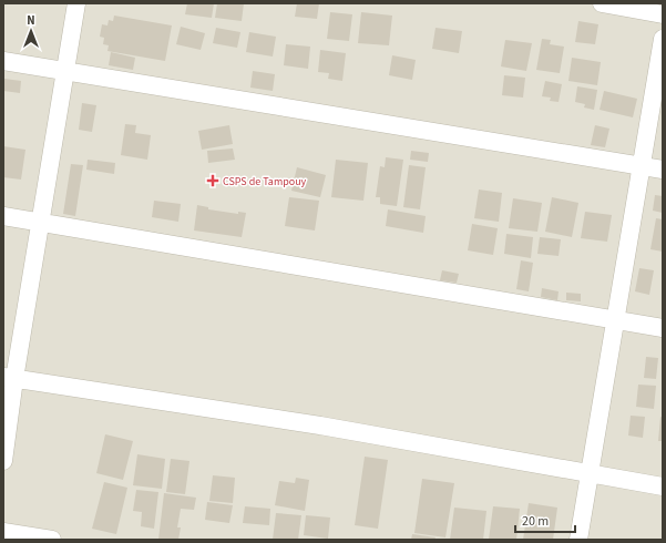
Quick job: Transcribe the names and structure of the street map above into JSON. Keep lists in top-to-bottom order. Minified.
{"places":{"health":["CSPS de Tampouy"]},"scale_bar":"20 m","north":"top"}
